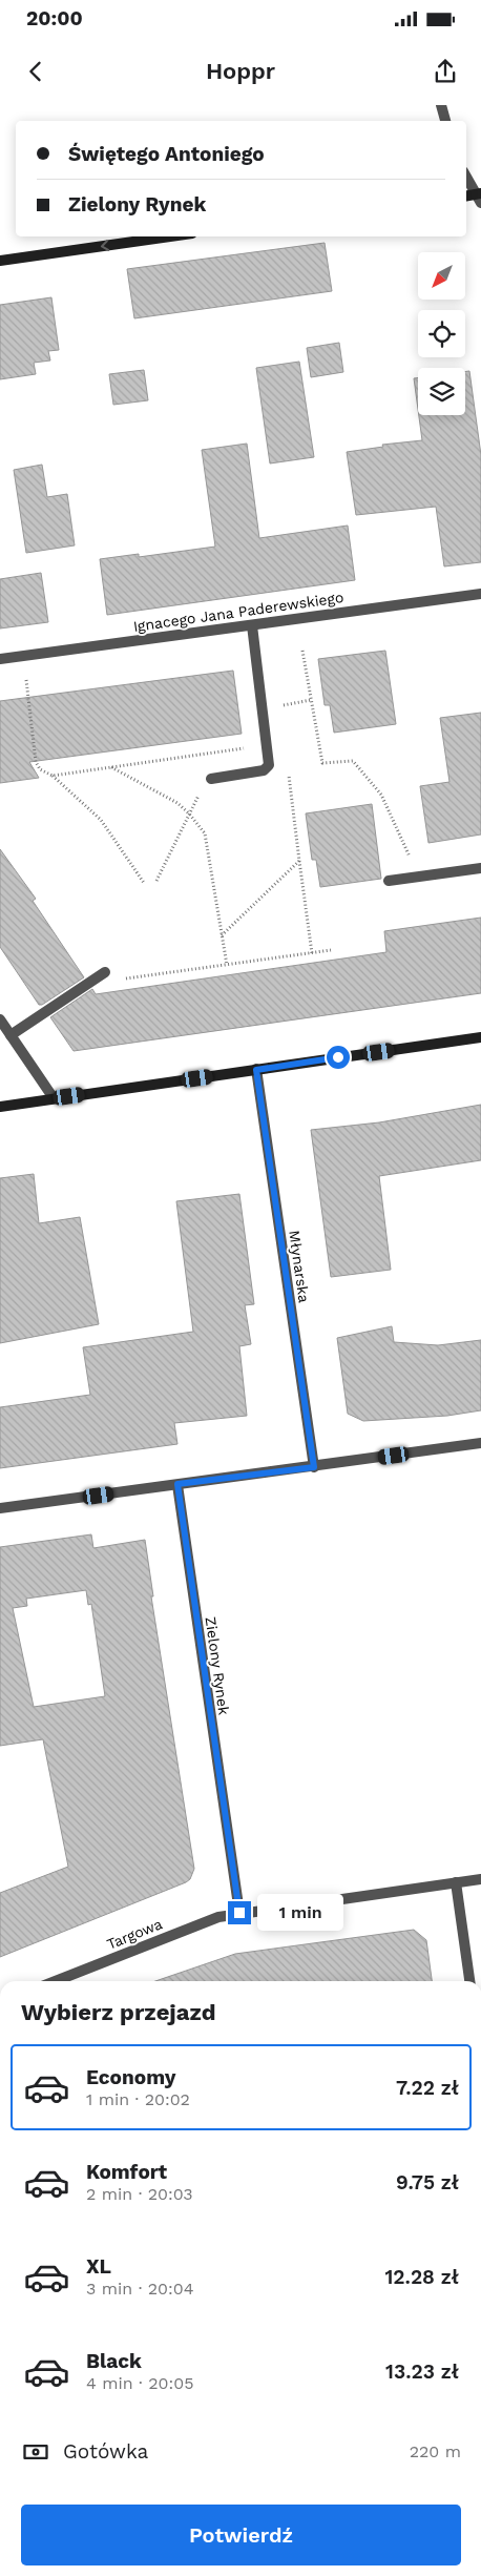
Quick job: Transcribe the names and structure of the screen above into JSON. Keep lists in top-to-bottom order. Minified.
{"streets":{"street":["Ignacego Jana Paderewskiego","Młynarska","Zielony Rynek","Targowa"]},"crossings":[["Zielony Rynek","Targowa"]],"north":"bottom left","page":{"status":"20:00","header":"Hoppr","banner":["Świętego Antoniego","Zielony Rynek"],"bubble":"1 min","heading":"Wybierz przejazd","list":[{"name":"Economy","note":"1 min · 20:02","value":"7.22 zł"},{"name":"Komfort","note":"2 min · 20:03","value":"9.75 zł"},{"name":"XL","note":"3 min · 20:04","value":"12.28 zł"},{"name":"Black","note":"4 min · 20:05","value":"13.23 zł"}],"pay":["Gotówka","220 m"],"buttons":"Potwierdź"}}
